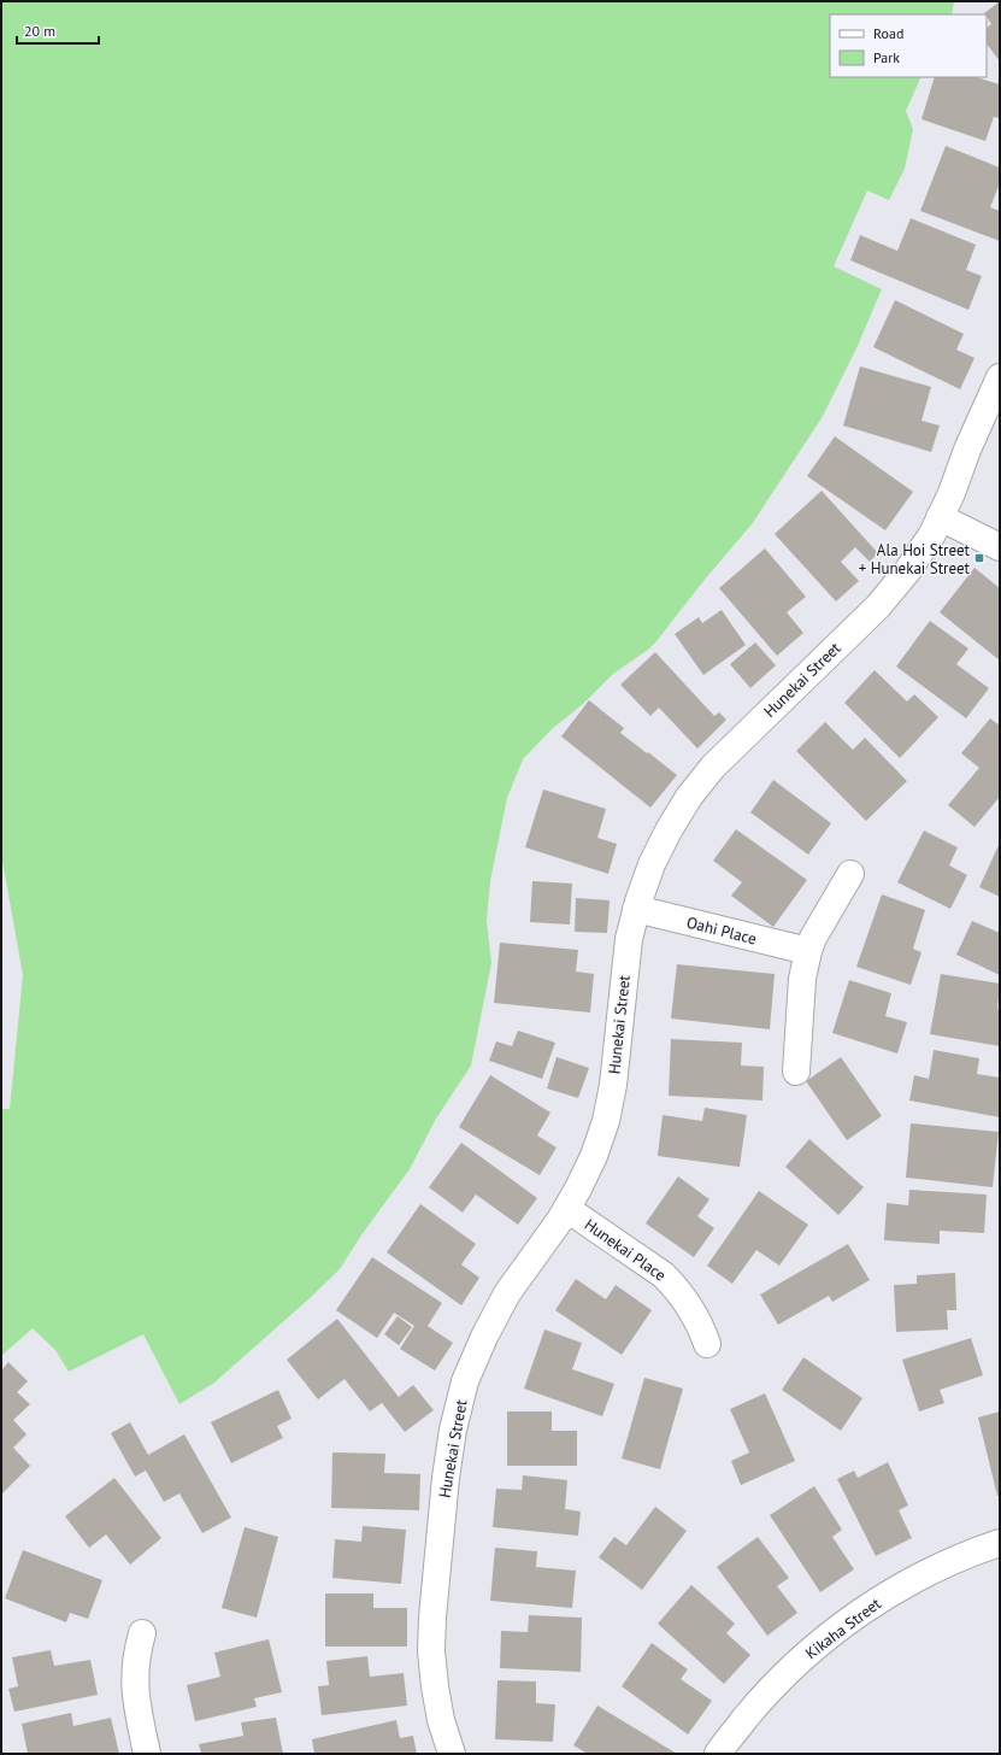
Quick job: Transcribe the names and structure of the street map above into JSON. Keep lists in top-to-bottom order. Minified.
{"streets":{"street":["Hunekai Street","Oahi Place","Hunekai Place","Kikaha Street"]},"crossings":[["Hunekai Street","Oahi Place"],["Hunekai Street","Hunekai Place"]],"places":{"transit":["Ala Hoi Street + Hunekai Street"]},"legend":["Road","Park"],"scale_bar":"20 m"}
